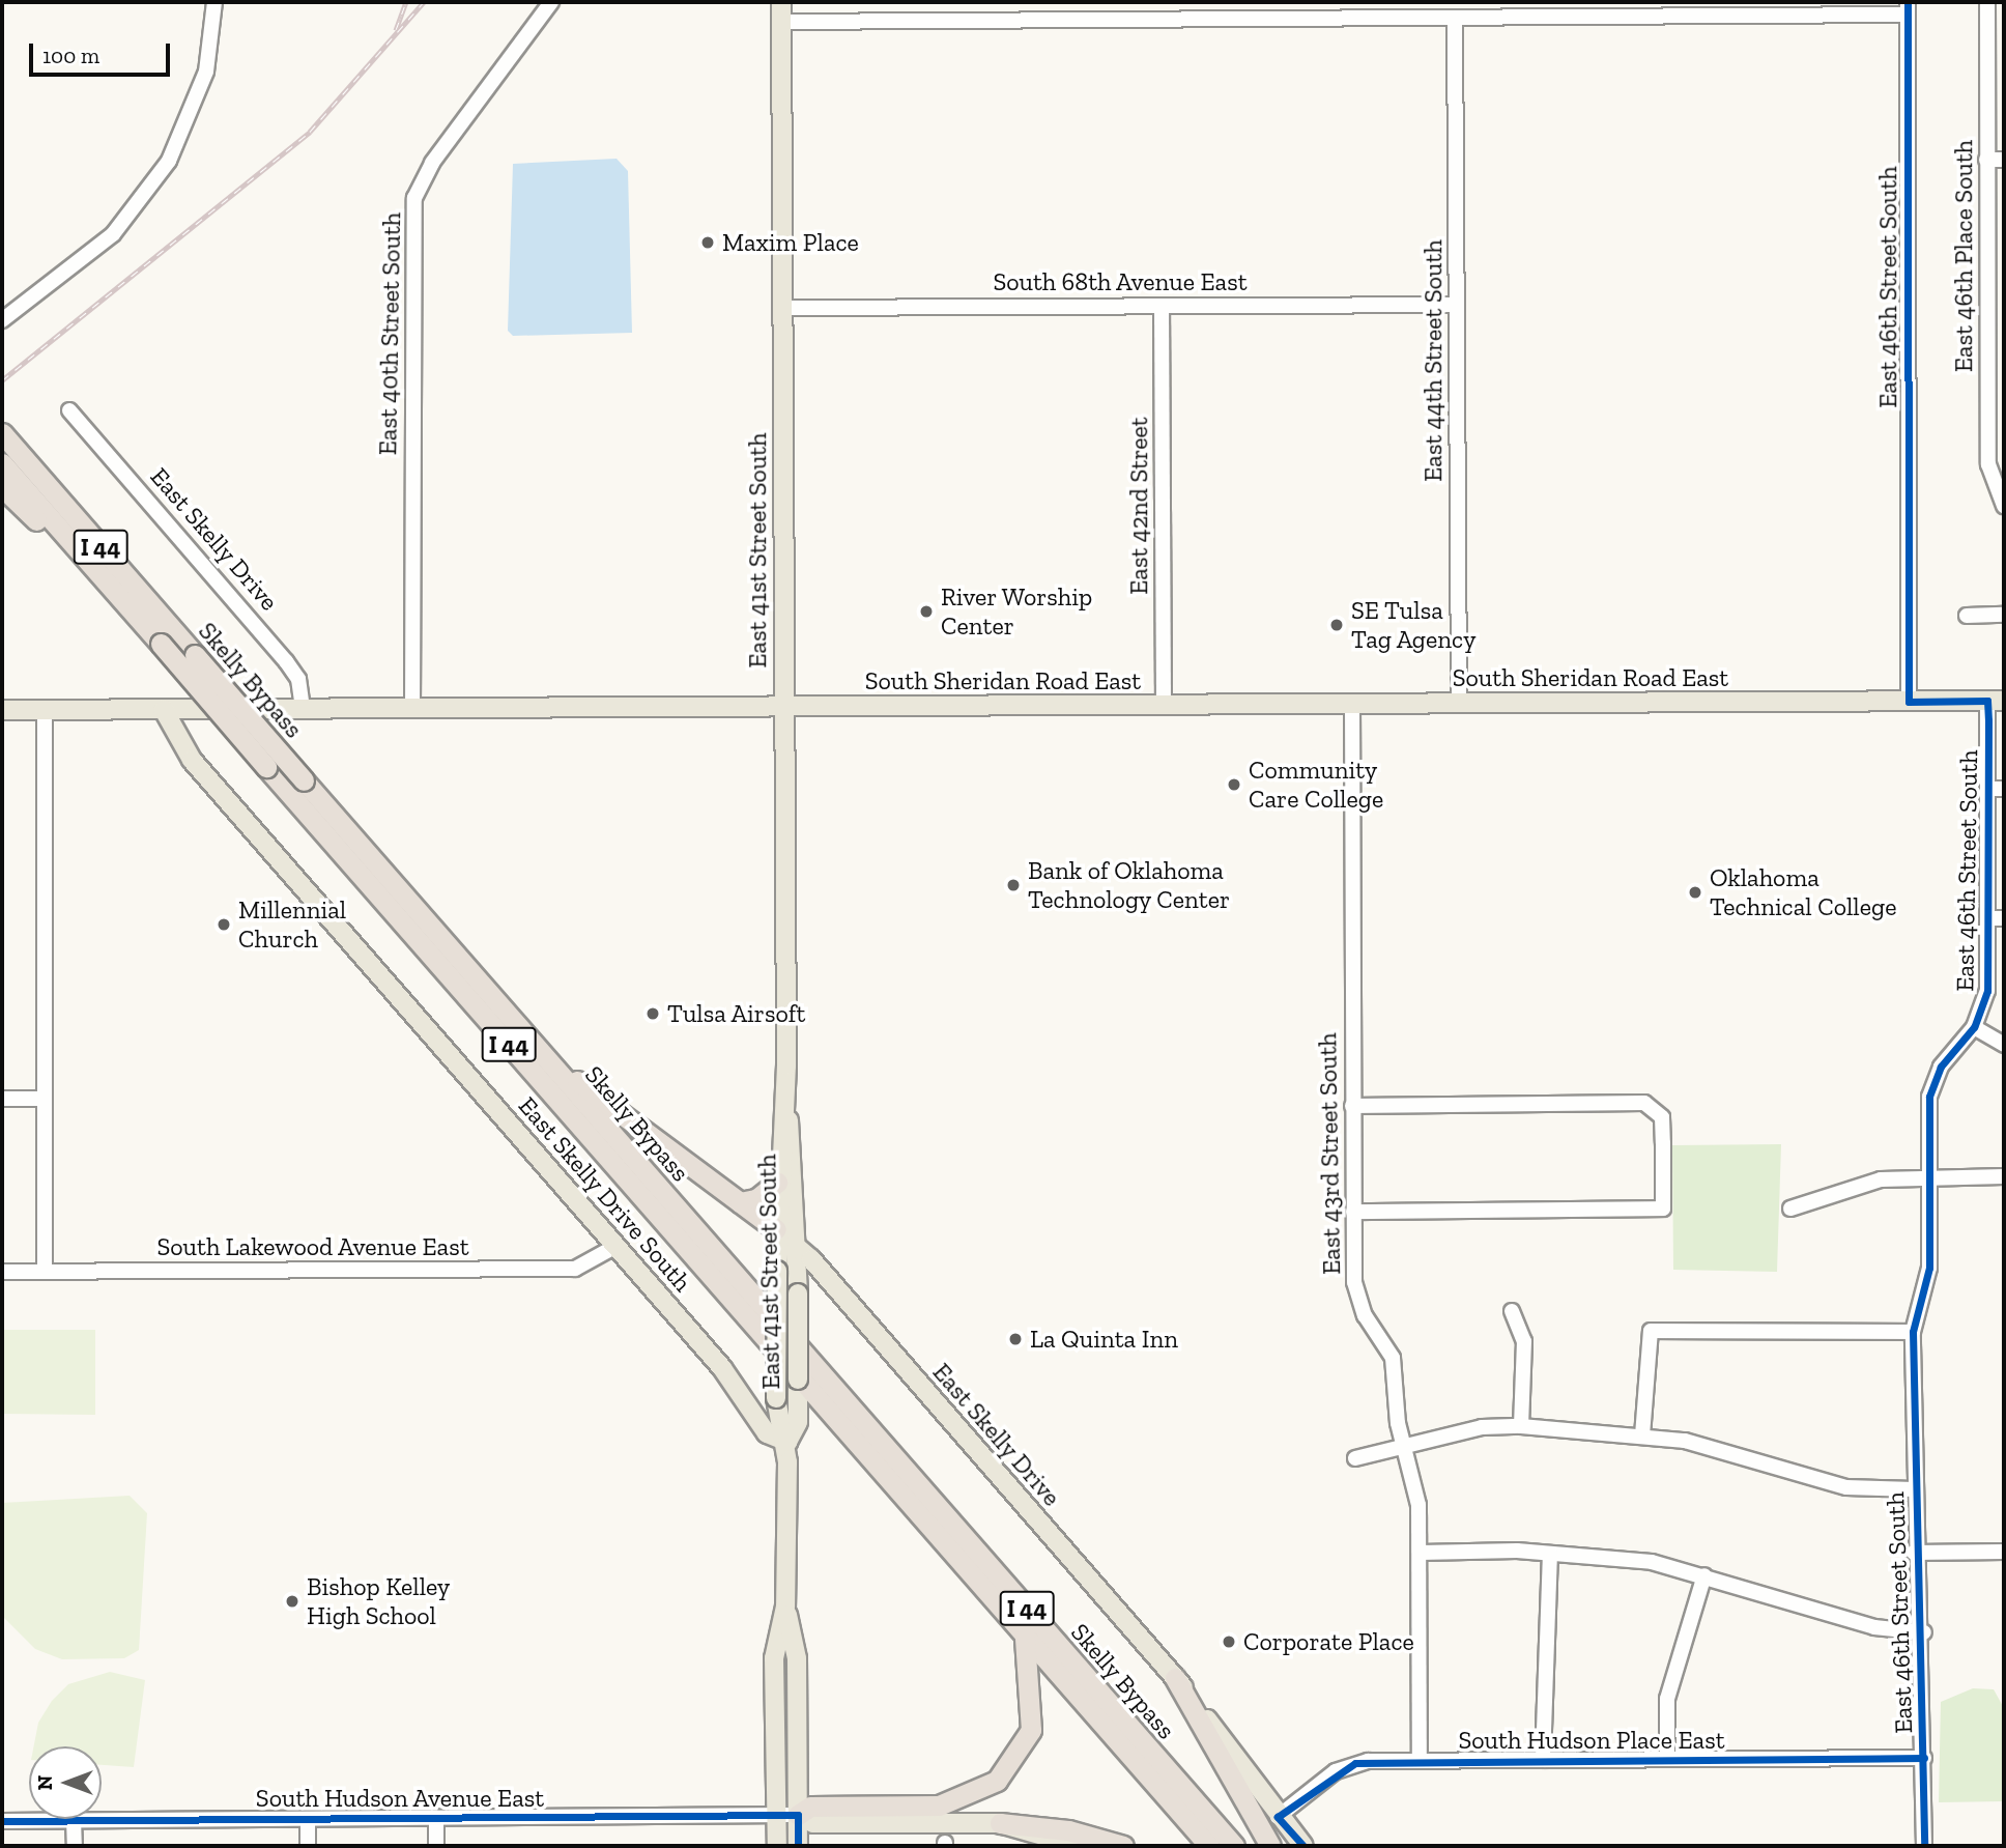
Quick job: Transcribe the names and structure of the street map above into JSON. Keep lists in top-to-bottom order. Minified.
{"streets":{"highway":["I 44","Skelly Bypass"],"main road":["East Skelly Drive","East 41st Street South","South Sheridan Road East","East Skelly Drive South"],"street":["East 46th Place South","South 68th Avenue East","East 46th Street South","East 40th Street South","East 44th Street South","East 42nd Street","East 43rd Street South","South Lakewood Avenue East","South Hudson Place East","South Hudson Avenue East"]},"crossings":[["South 68th Avenue East","East 44th Street South"],["South 68th Avenue East","East 42nd Street"],["South 68th Avenue East","East 41st Street South"],["East 46th Street South","South Sheridan Road East"],["East 46th Street South","South Hudson Place East"],["East 40th Street South","South Sheridan Road East"],["East 44th Street South","South Sheridan Road East"],["East 42nd Street","South Sheridan Road East"],["East Skelly Drive","East 41st Street South"],["East Skelly Drive","South Sheridan Road East"],["East 41st Street South","South Sheridan Road East"],["East 41st Street South","East Skelly Drive South"],["East 41st Street South","South Hudson Avenue East"],["South Sheridan Road East","East 43rd Street South"],["South Sheridan Road East","East Skelly Drive South"],["East 43rd Street South","South Hudson Place East"],["East Skelly Drive South","South Lakewood Avenue East"]],"places":["Maxim Place","River Worship Center","SE Tulsa Tag Agency","Community Care College","Bank of Oklahoma Technology Center","Oklahoma Technical College","Millennial Church","Tulsa Airsoft","La Quinta Inn","Bishop Kelley High School","Corporate Place"],"scale_bar":"100 m","north":"left"}
